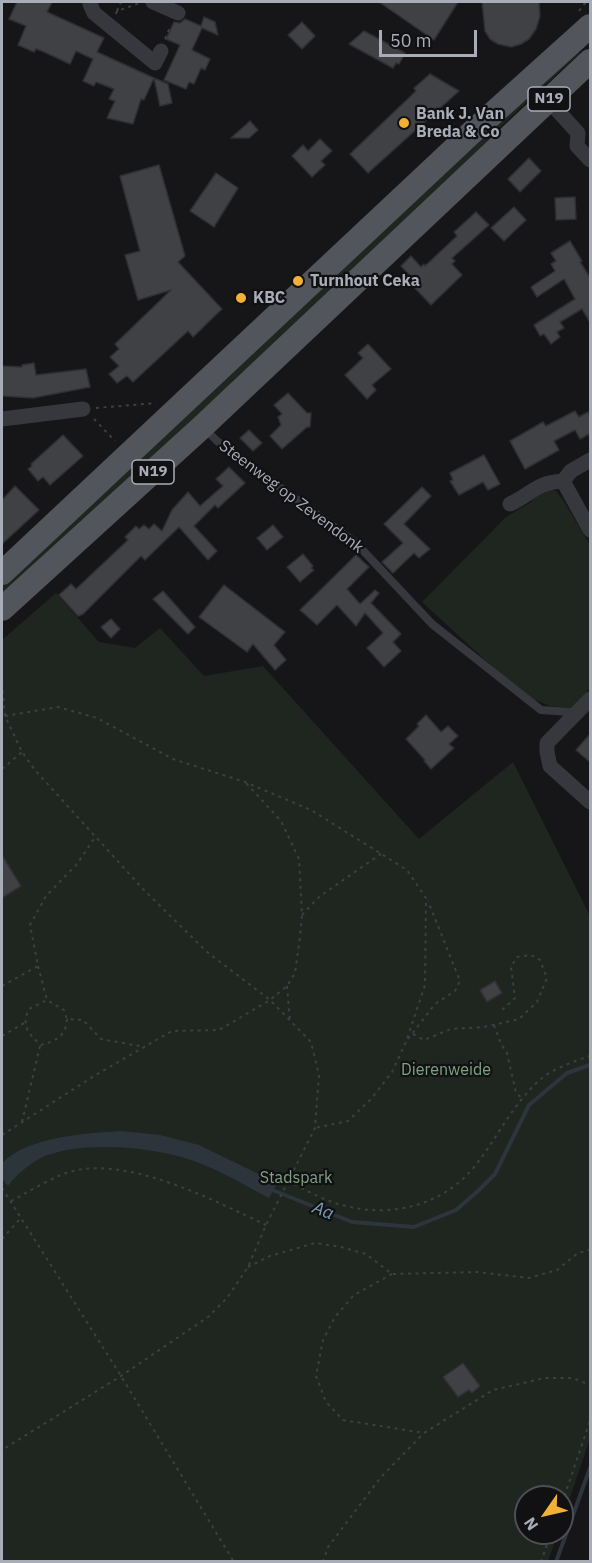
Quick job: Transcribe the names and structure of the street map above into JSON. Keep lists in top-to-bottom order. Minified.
{"streets":{"main road":["N19","Steenweg op Zevendonk"]},"water":["Aa"],"parks":["Dierenweide","Stadspark"],"places":["Bank J. Van Breda & Co","Turnhout Ceka","KBC"],"scale_bar":"50 m","north":"bottom left"}
